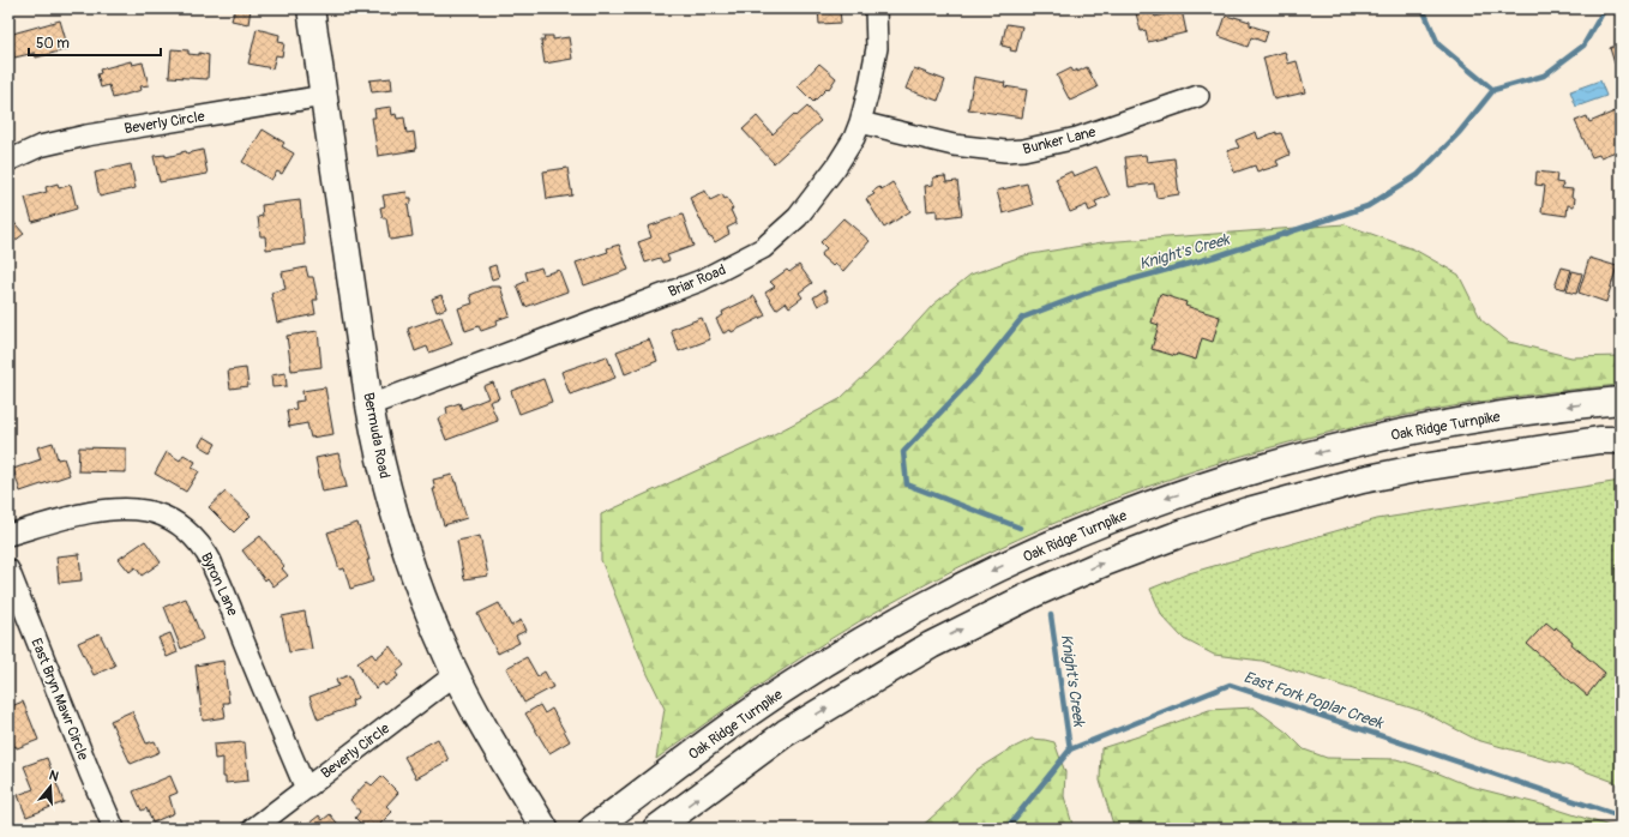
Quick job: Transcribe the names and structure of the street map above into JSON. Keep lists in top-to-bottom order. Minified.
{"streets":{"main road":["Oak Ridge Turnpike","Bermuda Road"],"street":["Beverly Circle","Bunker Lane","Briar Road","Byron Lane","East Bryn Mawr Circle"]},"crossings":[["Beverly Circle","Bermuda Road"],["Beverly Circle","Byron Lane"],["Bunker Lane","Briar Road"],["Briar Road","Bermuda Road"]],"water":["Knight's Creek","East Fork Poplar Creek"],"scale_bar":"50 m","north":"top"}
